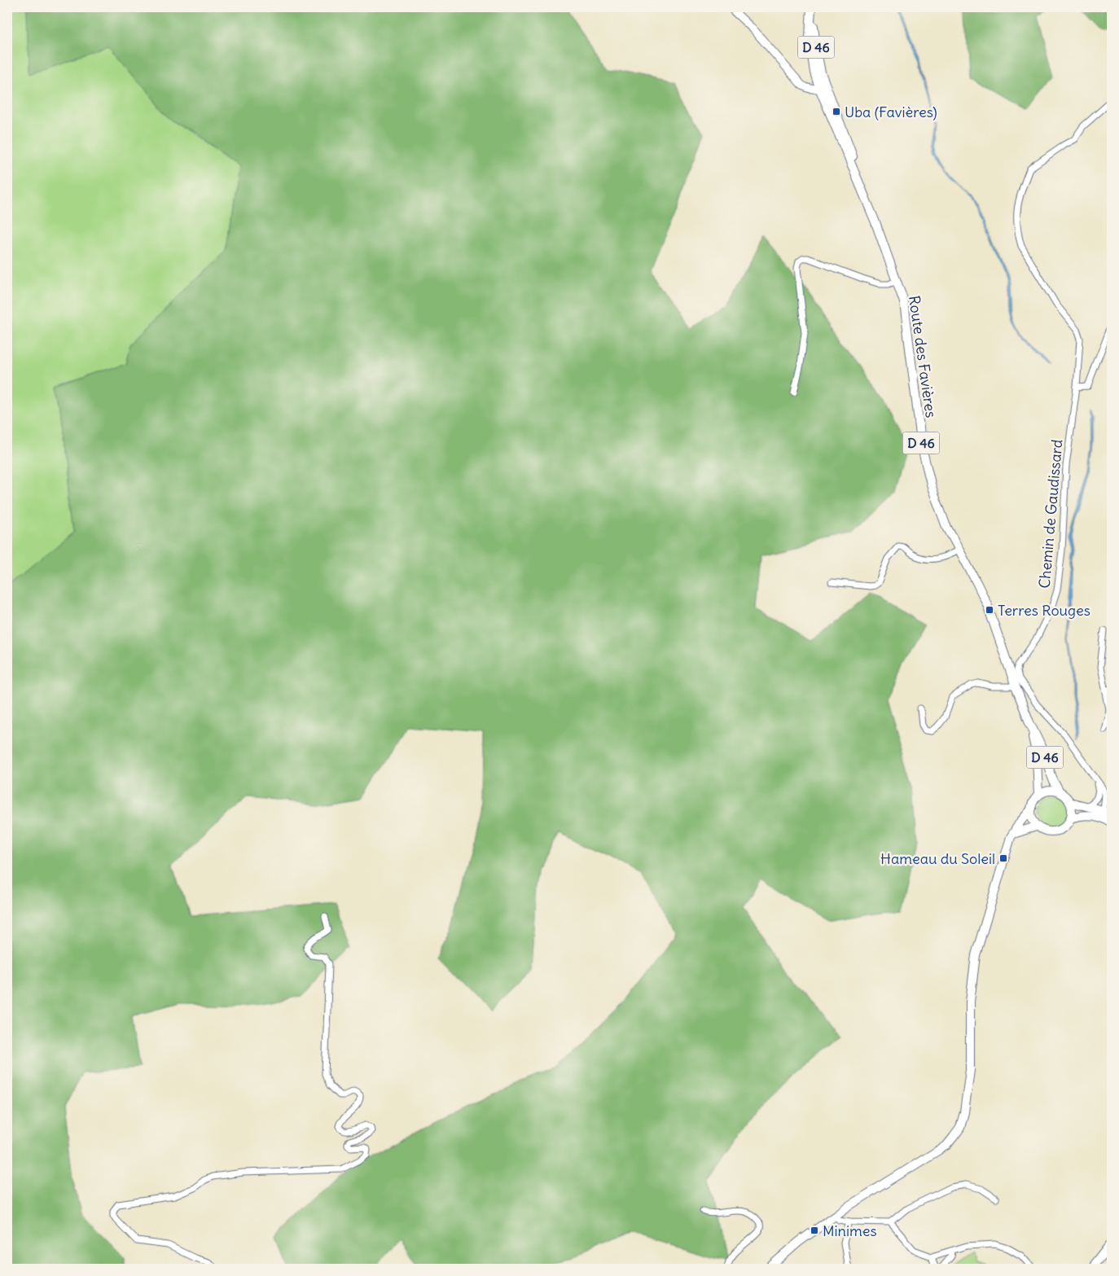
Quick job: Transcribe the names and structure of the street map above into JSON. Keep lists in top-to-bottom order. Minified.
{"streets":{"main road":["D 46","Route des Favières"],"street":["Chemin de Gaudissard"]},"crossings":[["D 46","Route des Favières"]],"places":{"transit":["Uba (Favières)","Terres Rouges","Hameau du Soleil","Minimes"]}}
